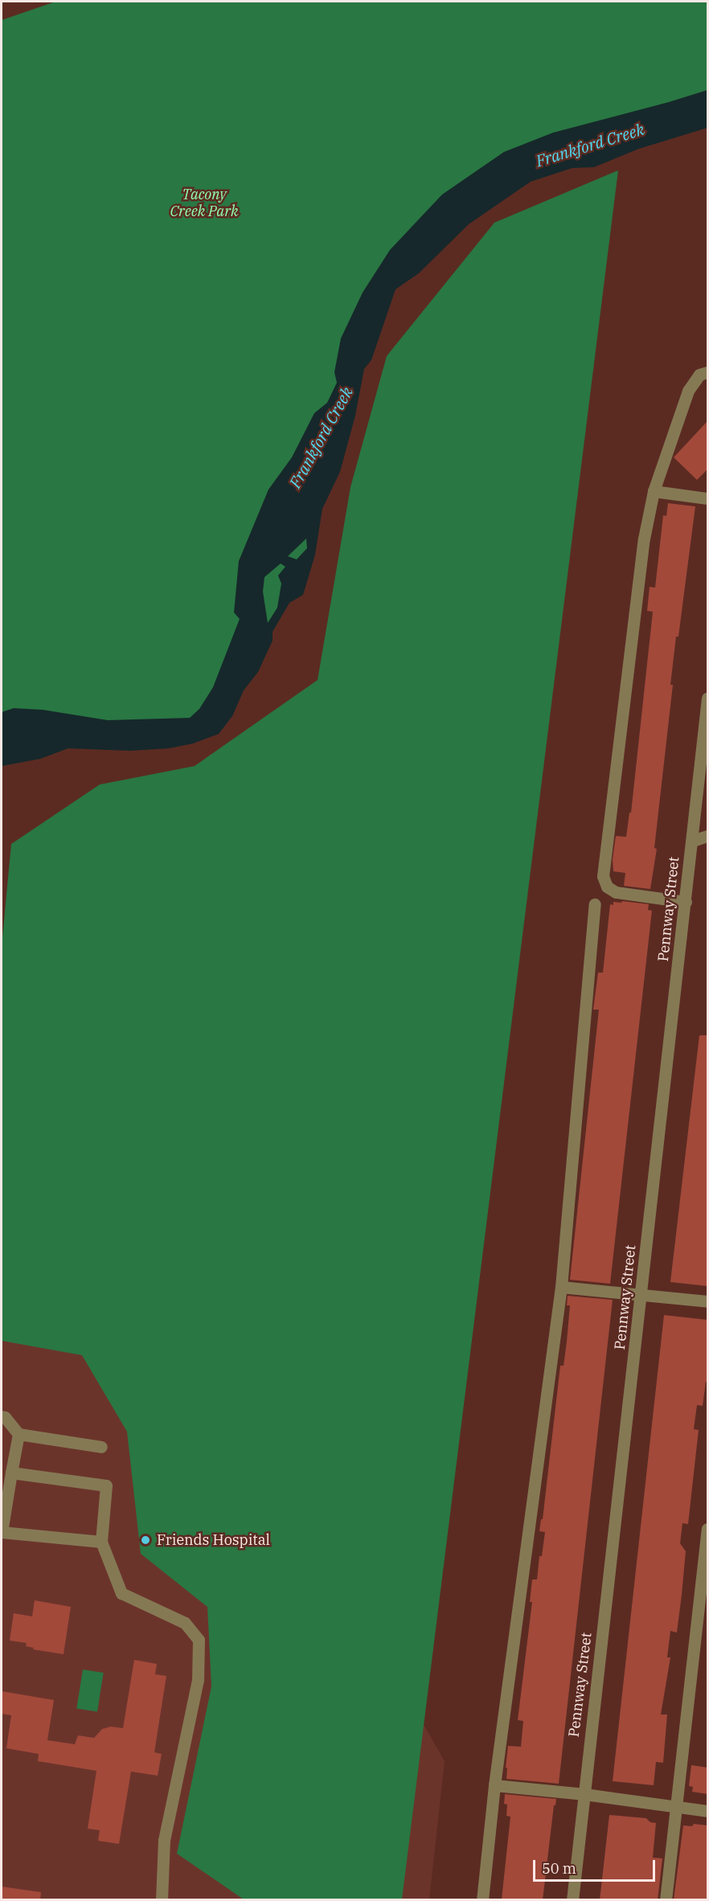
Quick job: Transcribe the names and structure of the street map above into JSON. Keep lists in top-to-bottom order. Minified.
{"streets":{"street":["Pennway Street"]},"water":["Frankford Creek"],"parks":["Tacony Creek Park"],"places":["Friends Hospital"],"scale_bar":"50 m"}
